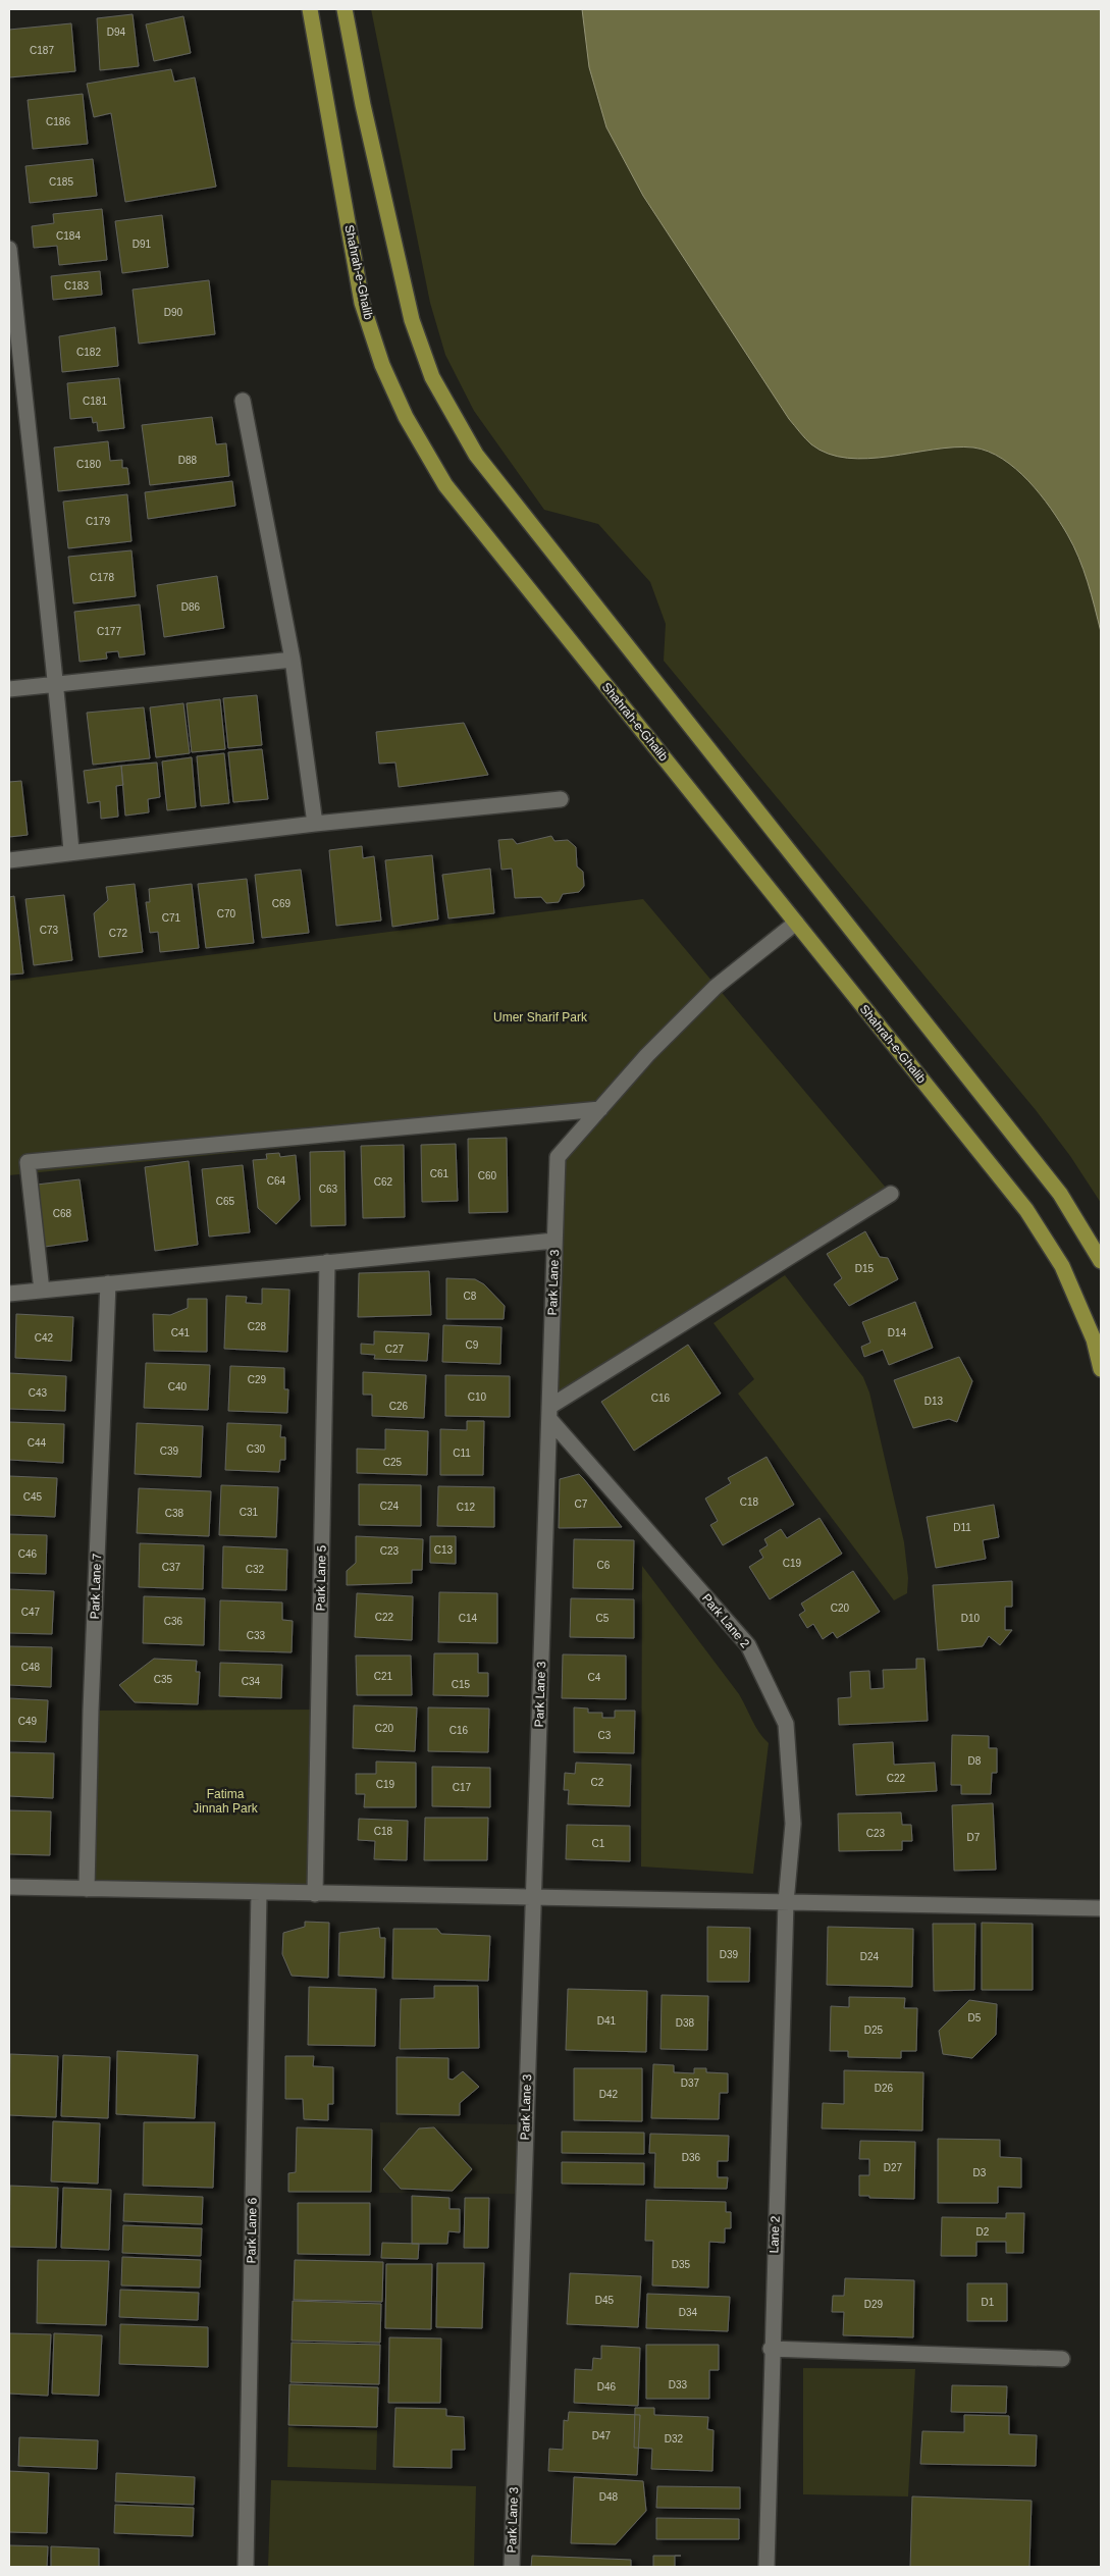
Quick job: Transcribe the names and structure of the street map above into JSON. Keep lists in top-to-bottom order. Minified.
{"streets":{"main road":["Shahrah-e-Ghalib"],"street":["Park Lane 3","Park Lane 5","Park Lane 7","Park Lane 2","Park Lane 6","Lane 2"]},"crossings":[["Shahrah-e-Ghalib","Park Lane 3"],["Park Lane 3","Park Lane 2"],["Park Lane 2","Lane 2"]],"parks":["Umer Sharif Park","Fatima Jinnah Park"],"house_numbers":["D94","C187","C186","C185","C184","D91","C183","D90","C182","C181","D88","C180","C179","C178","D86","C177","C69","C70","C71","C73","C72","C61","C60","C64","C62","C63","C65","C68","D15","C8","C28","C41","D14","C42","C9","C27","C29","C40","C43","C10","C16","D13","C26","C44","C30","C39","C11","C25","C45","C18","C7","C24","C12","C31","C38","D11","C13","C23","C46","C19","C6","C37","C32","C20","C47","C22","C14","C5","D10","C36","C33","C48","C21","C4","C35","C34","C15","C49","C20","C16","C3","D8","C22","C2","C19","C17","C18","C23","D7","C1","D39","D24","D5","D41","D38","D25","D37","D26","D42","D36","D27","D3","D2","D35","D45","D1","D29","D34","D33","D46","D47","D32","D48"]}
